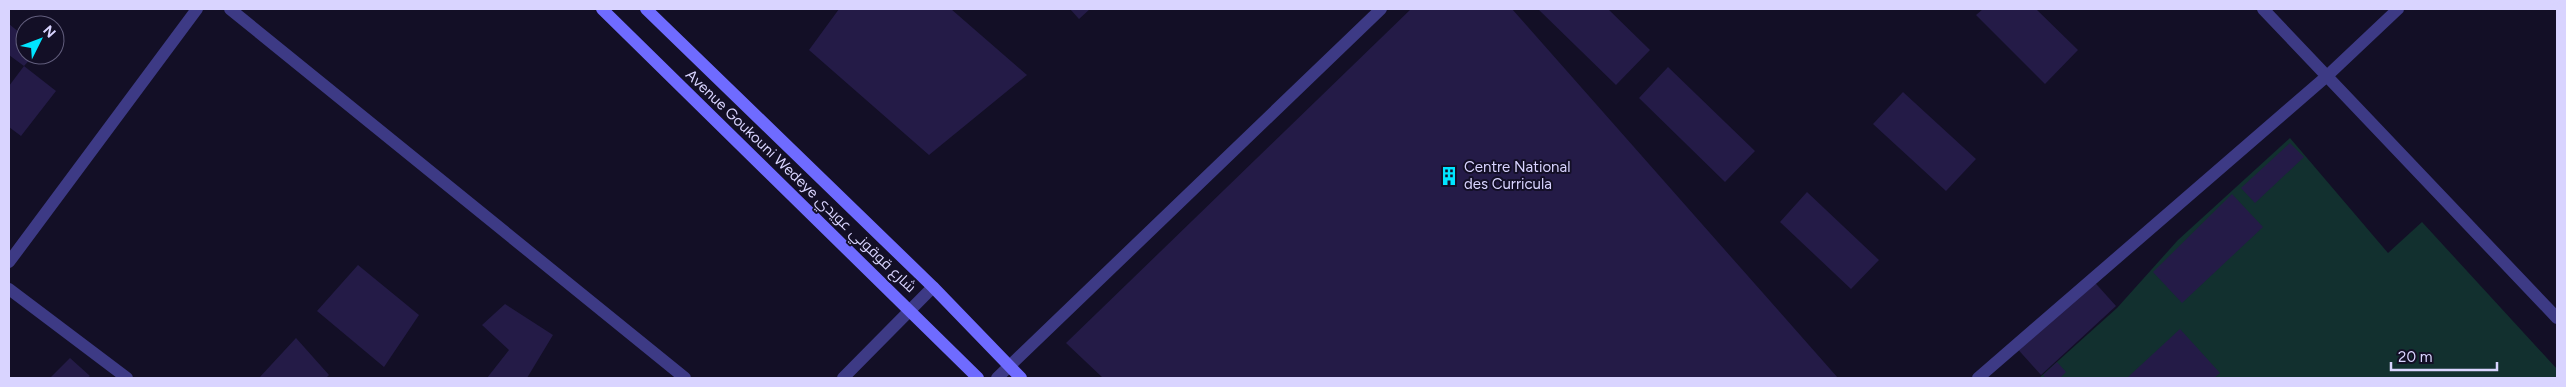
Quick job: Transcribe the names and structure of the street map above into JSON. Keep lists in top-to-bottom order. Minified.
{"streets":{"street":["Avenue Goukouni Wedeye شارع قوقوني عويدي"]},"places":{"building":["Centre National des Curricula"]},"scale_bar":"20 m","north":"top right"}
